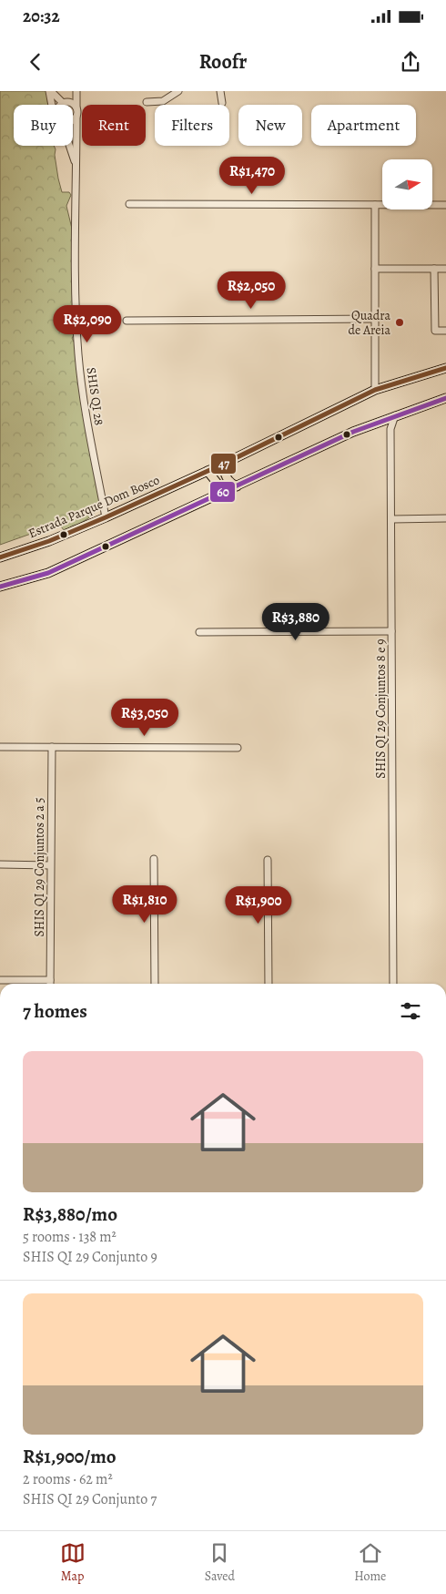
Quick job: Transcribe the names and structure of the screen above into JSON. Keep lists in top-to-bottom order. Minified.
{"streets":{"main road":["Estrada Parque Dom Bosco"],"street":["SHIS QI 28","SHIS QI 29 Conjuntos 8 e 9","SHIS QI 29 Conjuntos 2 a 5"]},"crossings":[["SHIS QI 28","Estrada Parque Dom Bosco"]],"places":["Quadra de Areia"],"lines":["transit line 47","transit line 60"],"north":"right","page":{"status":"20:32","header":"Roofr","chip":["Buy","Rent","Filters","New","Apartment"],"price":["R$1,470","R$2,050","R$2,090","R$3,880","R$3,050","R$1,810","R$1,900"],"heading":"7 homes","list":[{"name":"R$3,880/mo","note":"5 rooms · 138 m² · SHIS QI 29 Conjunto 9"},{"name":"R$1,900/mo","note":"2 rooms · 62 m² · SHIS QI 29 Conjunto 7"}],"tabs":["Map","Saved","Home"]}}
